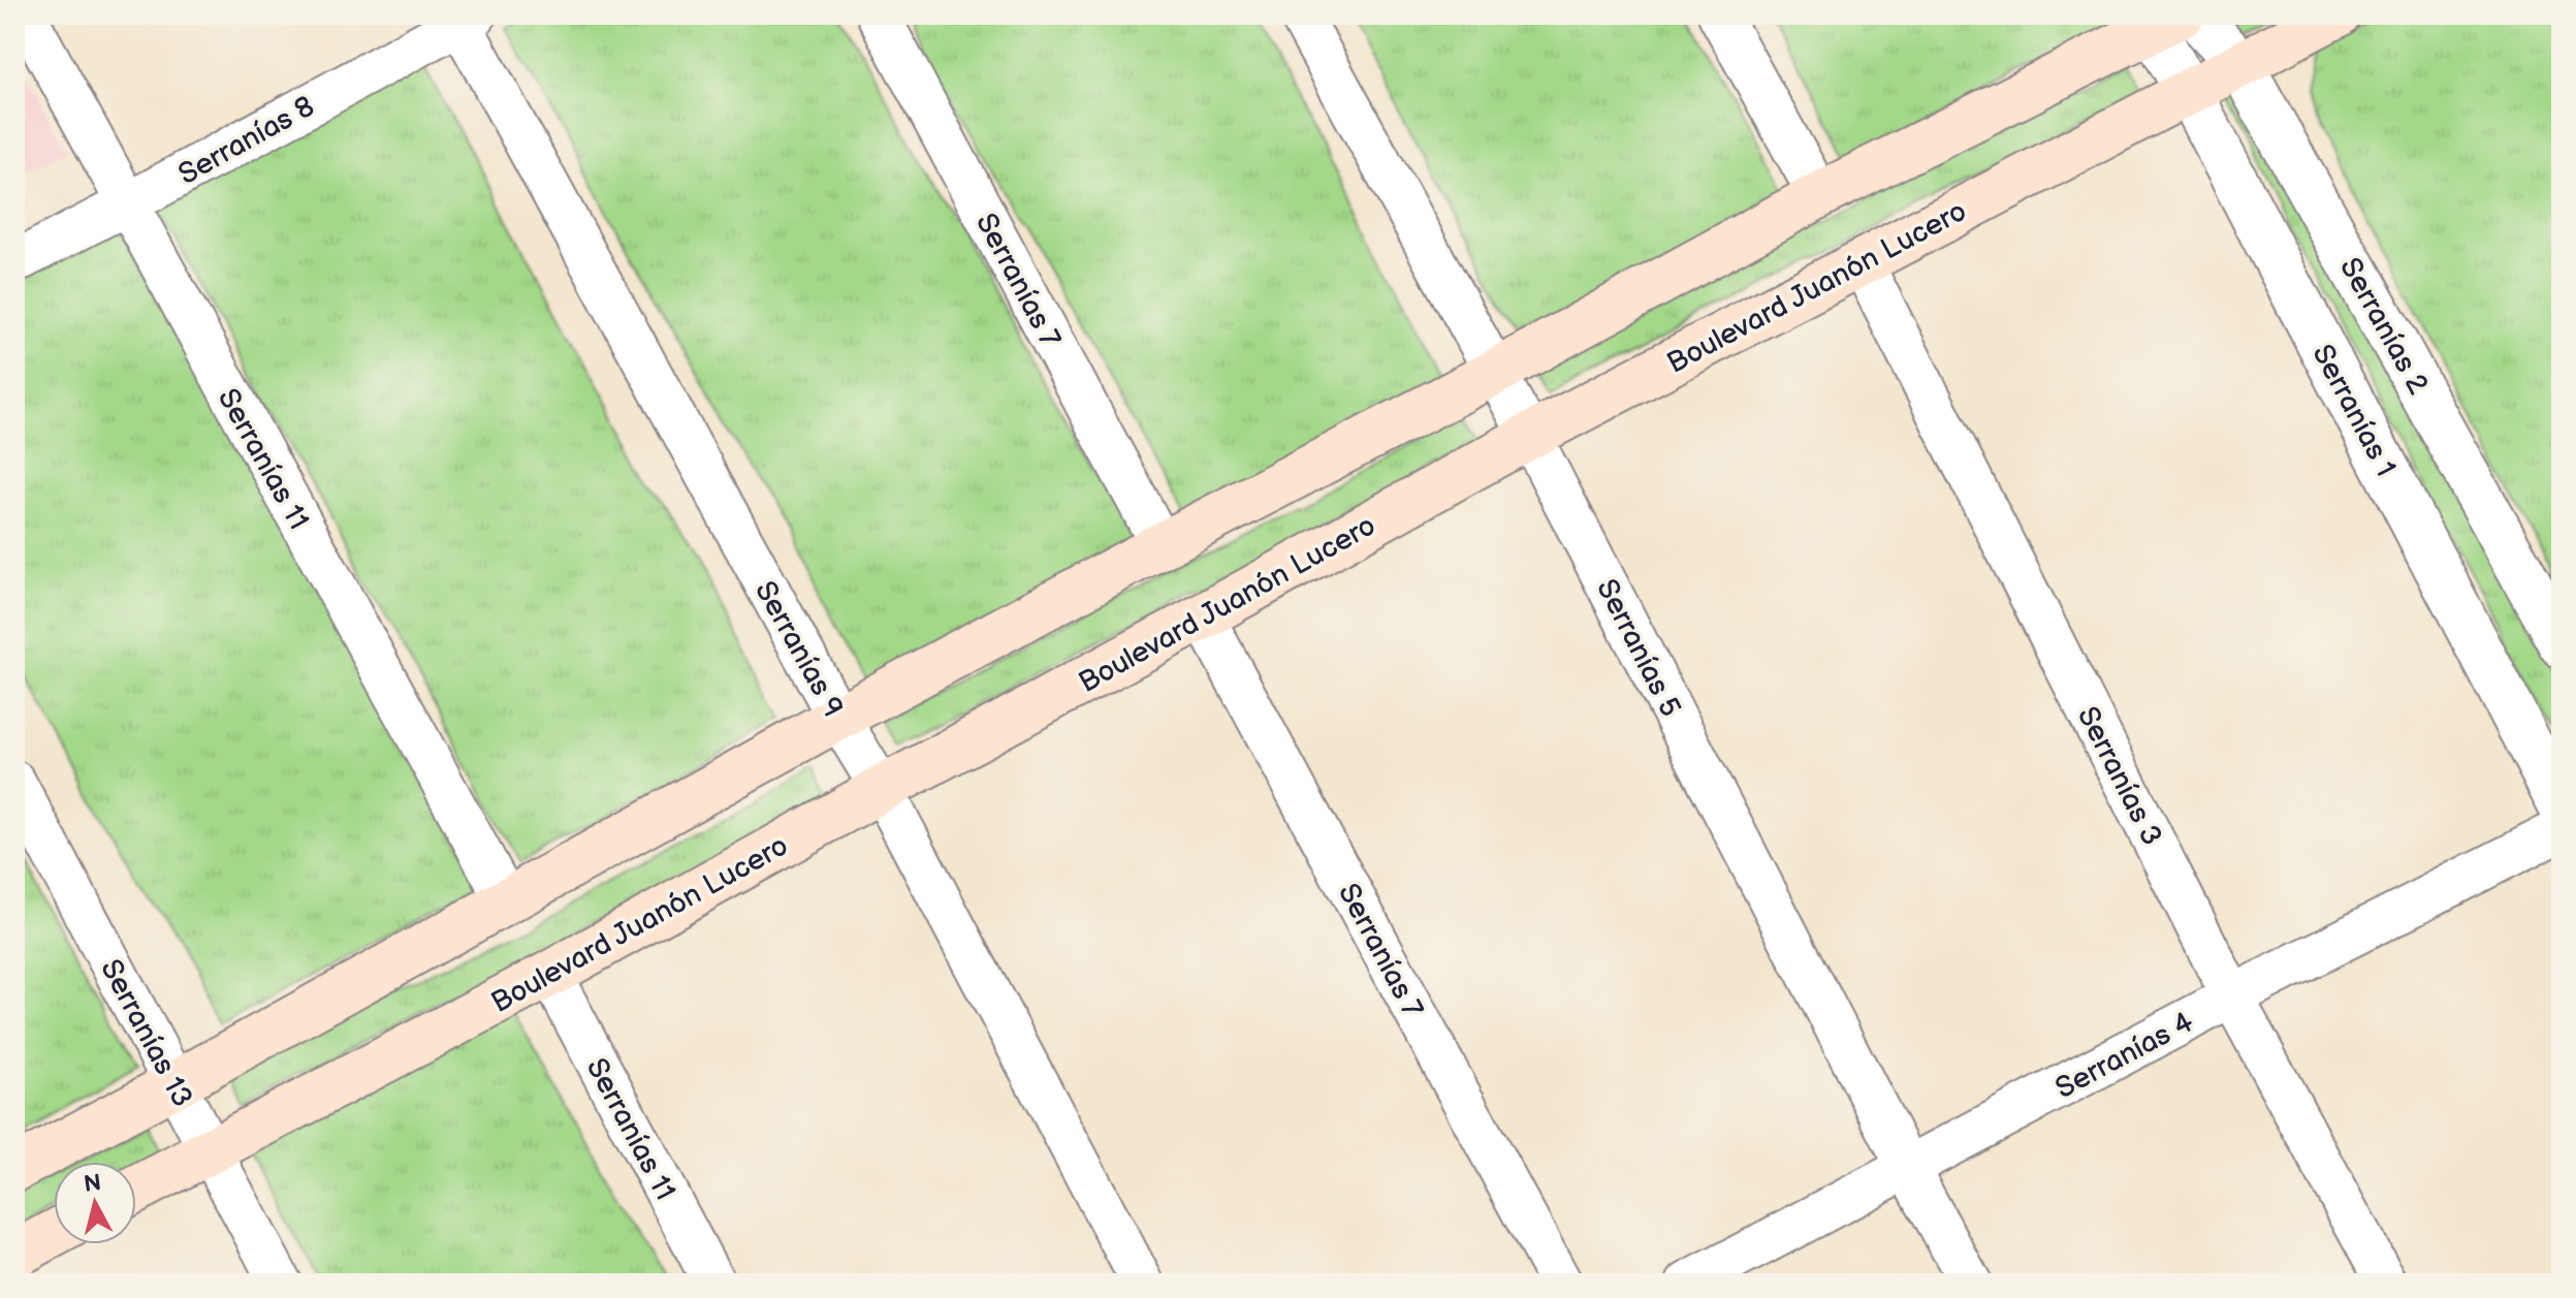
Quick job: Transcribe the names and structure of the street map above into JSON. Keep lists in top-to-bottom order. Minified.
{"streets":{"main road":["Boulevard Juanón Lucero"],"street":["Serranías 8","Serranías 7","Serranías 2","Serranías 1","Serranías 11","Serranías 5","Serranías 9","Serranías 3","Serranías 13","Serranías 4"]},"crossings":[["Serranías 8","Serranías 11"],["Serranías 8","Serranías 9"],["Serranías 7","Boulevard Juanón Lucero"],["Boulevard Juanón Lucero","Serranías 2"],["Boulevard Juanón Lucero","Serranías 1"],["Boulevard Juanón Lucero","Serranías 11"],["Boulevard Juanón Lucero","Serranías 5"],["Boulevard Juanón Lucero","Serranías 9"],["Boulevard Juanón Lucero","Serranías 3"],["Boulevard Juanón Lucero","Serranías 13"],["Serranías 5","Serranías 4"],["Serranías 3","Serranías 4"]],"north":"top"}
